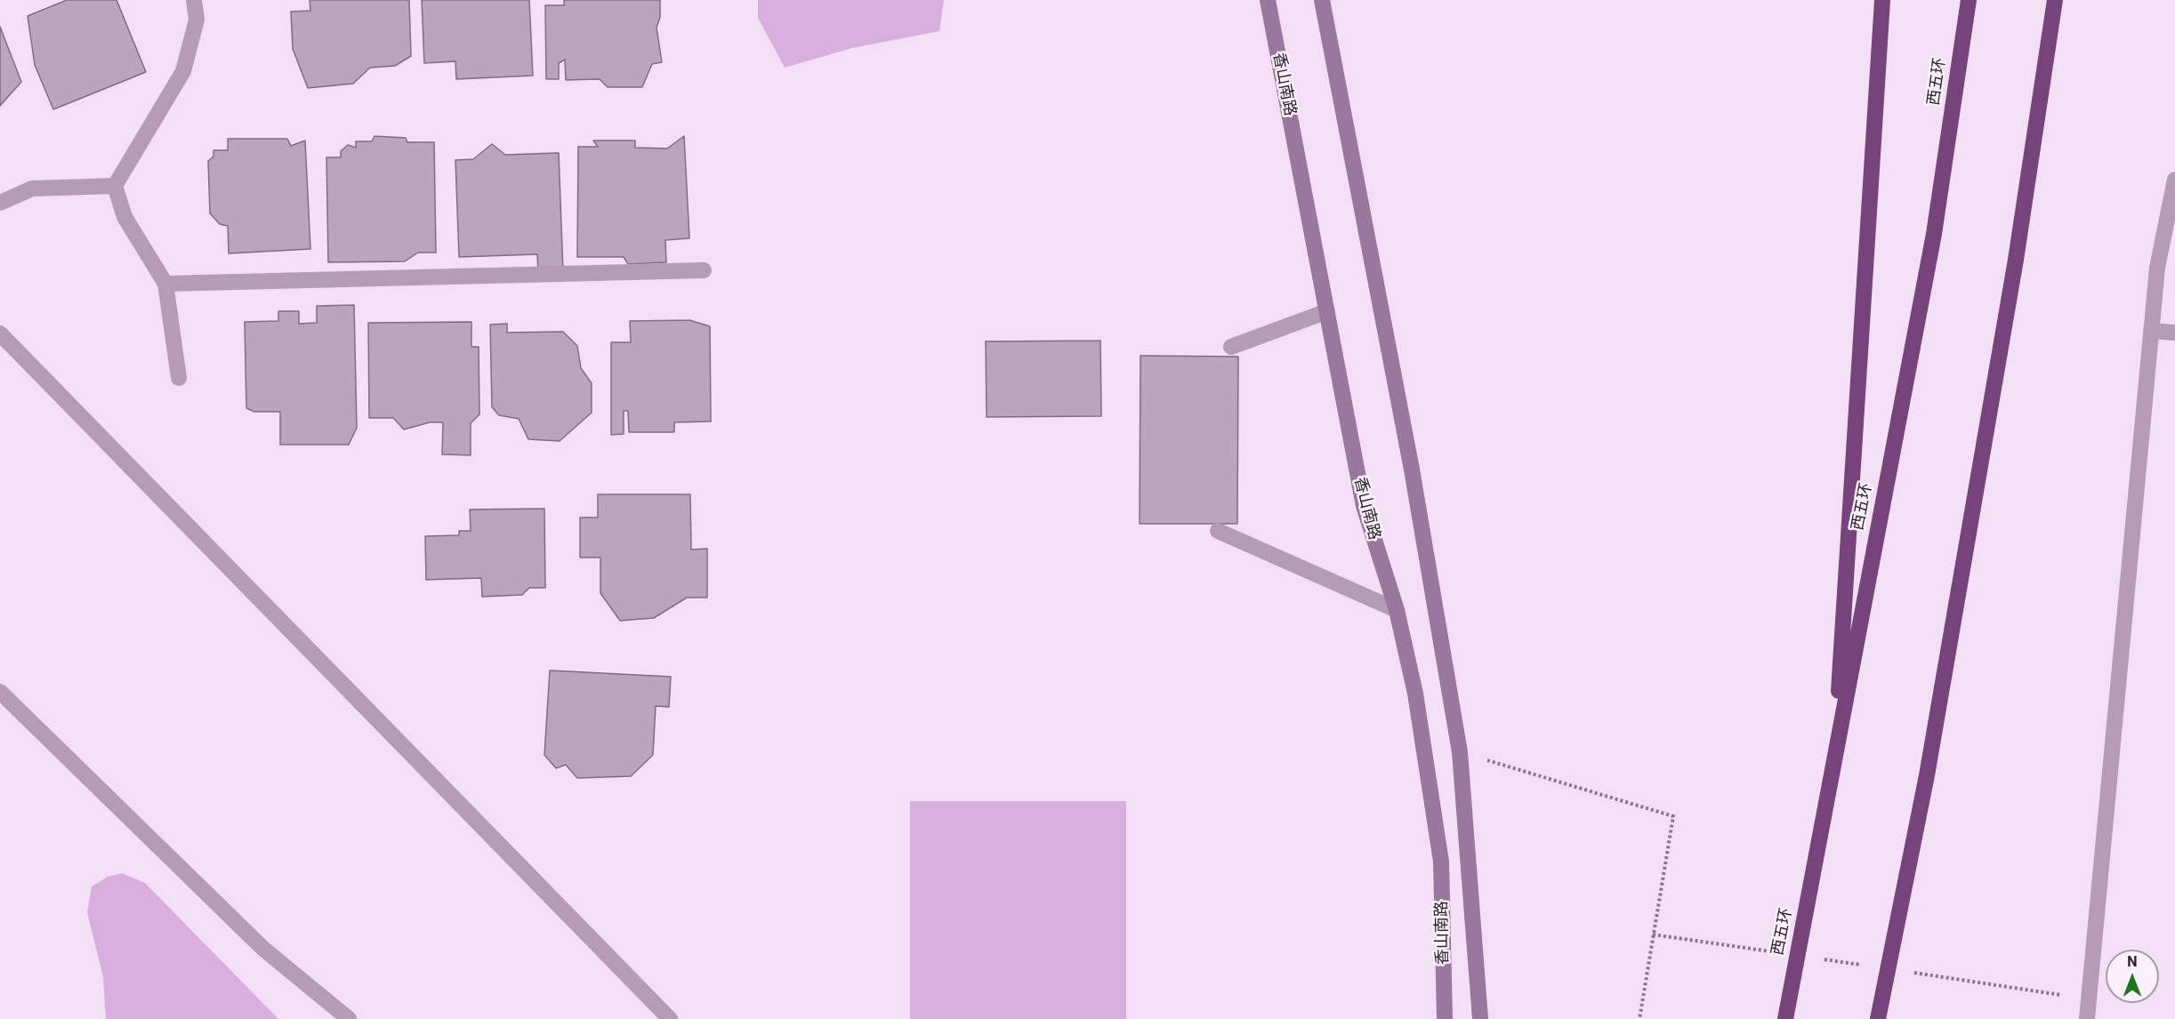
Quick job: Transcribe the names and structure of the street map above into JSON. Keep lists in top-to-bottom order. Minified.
{"streets":{"highway":["西五环"],"main road":["香山南路"]},"north":"top"}
